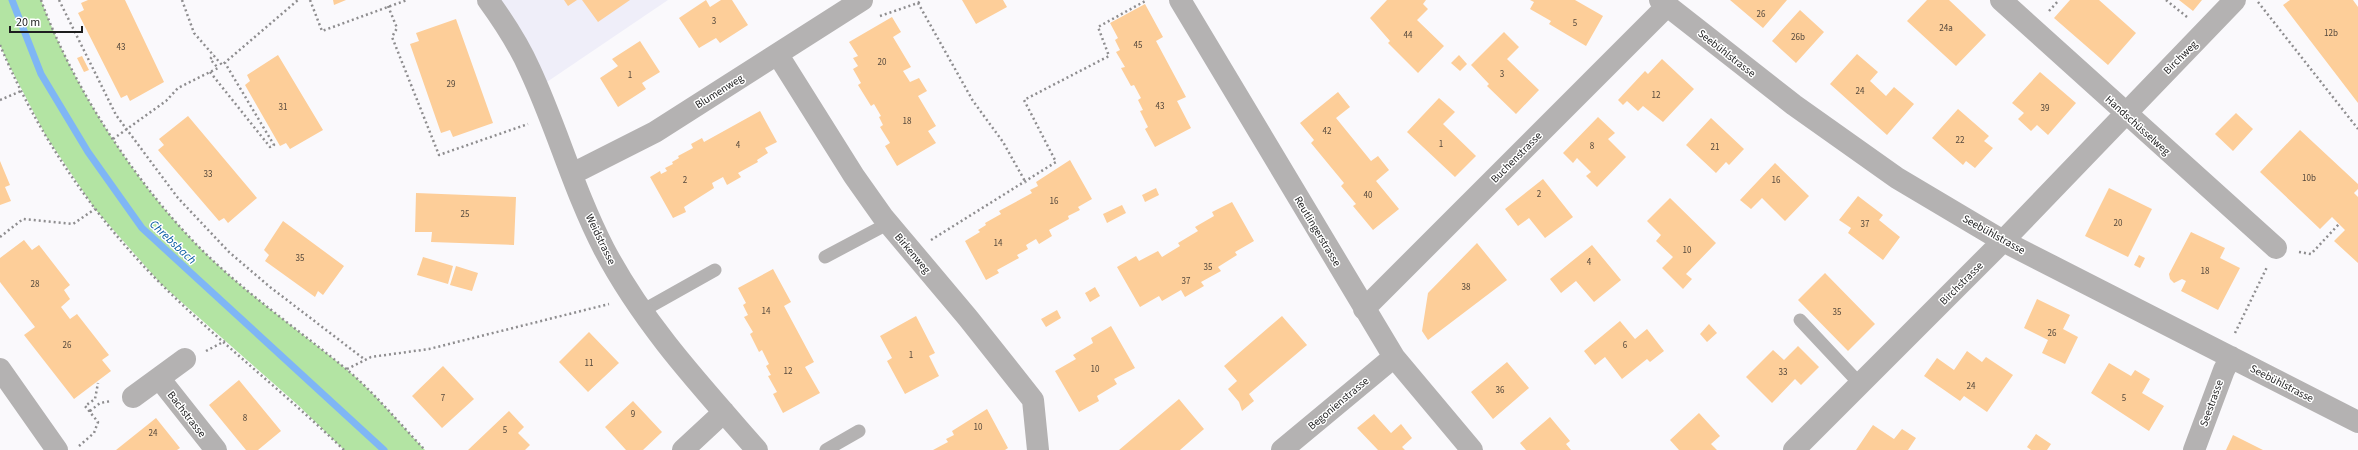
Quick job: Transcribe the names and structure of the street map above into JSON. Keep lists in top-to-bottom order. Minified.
{"streets":{"street":["Seebühlstrasse","Birchweg","Blumenweg","Handschüsselweg","Buchenstrasse","Reutlingerstrasse","Weidstrasse","Birkenweg","Birchstrasse","Begonienstrasse","Seestrasse","Bachstrasse"]},"crossings":[["Seebühlstrasse","Buchenstrasse"],["Seebühlstrasse","Birchstrasse"],["Seebühlstrasse","Seestrasse"],["Birchweg","Handschüsselweg"],["Birchweg","Birchstrasse"],["Blumenweg","Weidstrasse"],["Blumenweg","Birkenweg"],["Handschüsselweg","Birchstrasse"],["Buchenstrasse","Reutlingerstrasse"],["Reutlingerstrasse","Begonienstrasse"]],"water":["Chrebsbach"],"house_numbers":["26","3","5","24a","12b","44","26b","45","43","20","3","1","29","24","12","43","31","39","18","42","22","1","4","8","21","33","10b","2","16","2","40","16","25","20","37","14","10","35","4","35","18","37","28","38","14","35","26","26","6","1","11","10","12","33","24","36","7","5","9","8","10","5","24"],"scale_bar":"20 m"}
